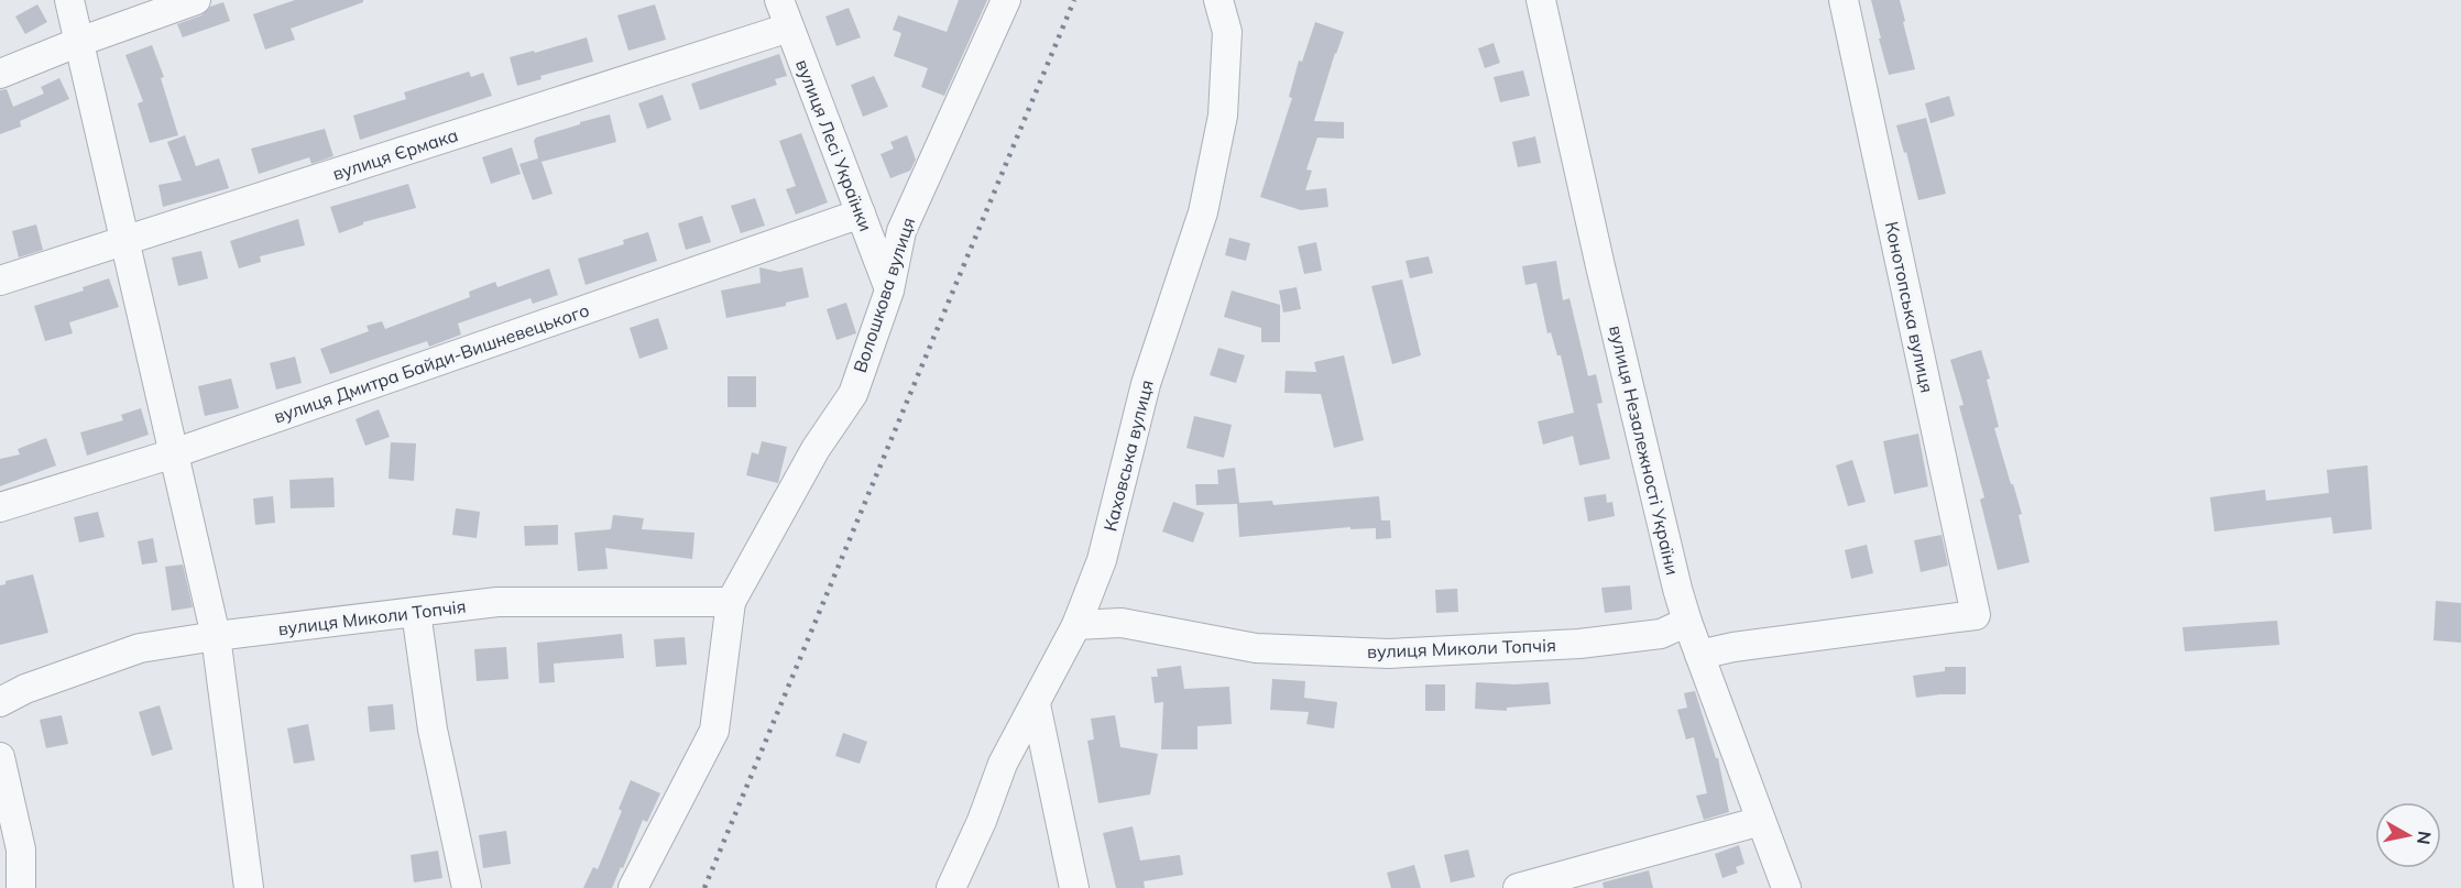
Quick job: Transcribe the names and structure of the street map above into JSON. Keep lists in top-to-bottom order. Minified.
{"streets":{"street":["вулиця Лесі Українки","вулиця Єрмака","Волошкова вулиця","Конотопська вулиця","вулиця Дмитра Байди-Вишневецького","вулиця Незалежності України","Каховська вулиця","вулиця Миколи Топчія"]},"crossings":[["вулиця Лесі Українки","вулиця Єрмака"],["вулиця Лесі Українки","Волошкова вулиця"],["вулиця Лесі Українки","вулиця Дмитра Байди-Вишневецького"],["Волошкова вулиця","вулиця Миколи Топчія"],["Конотопська вулиця","вулиця Незалежності України"],["вулиця Незалежності України","вулиця Миколи Топчія"],["Каховська вулиця","вулиця Миколи Топчія"]],"north":"right"}
